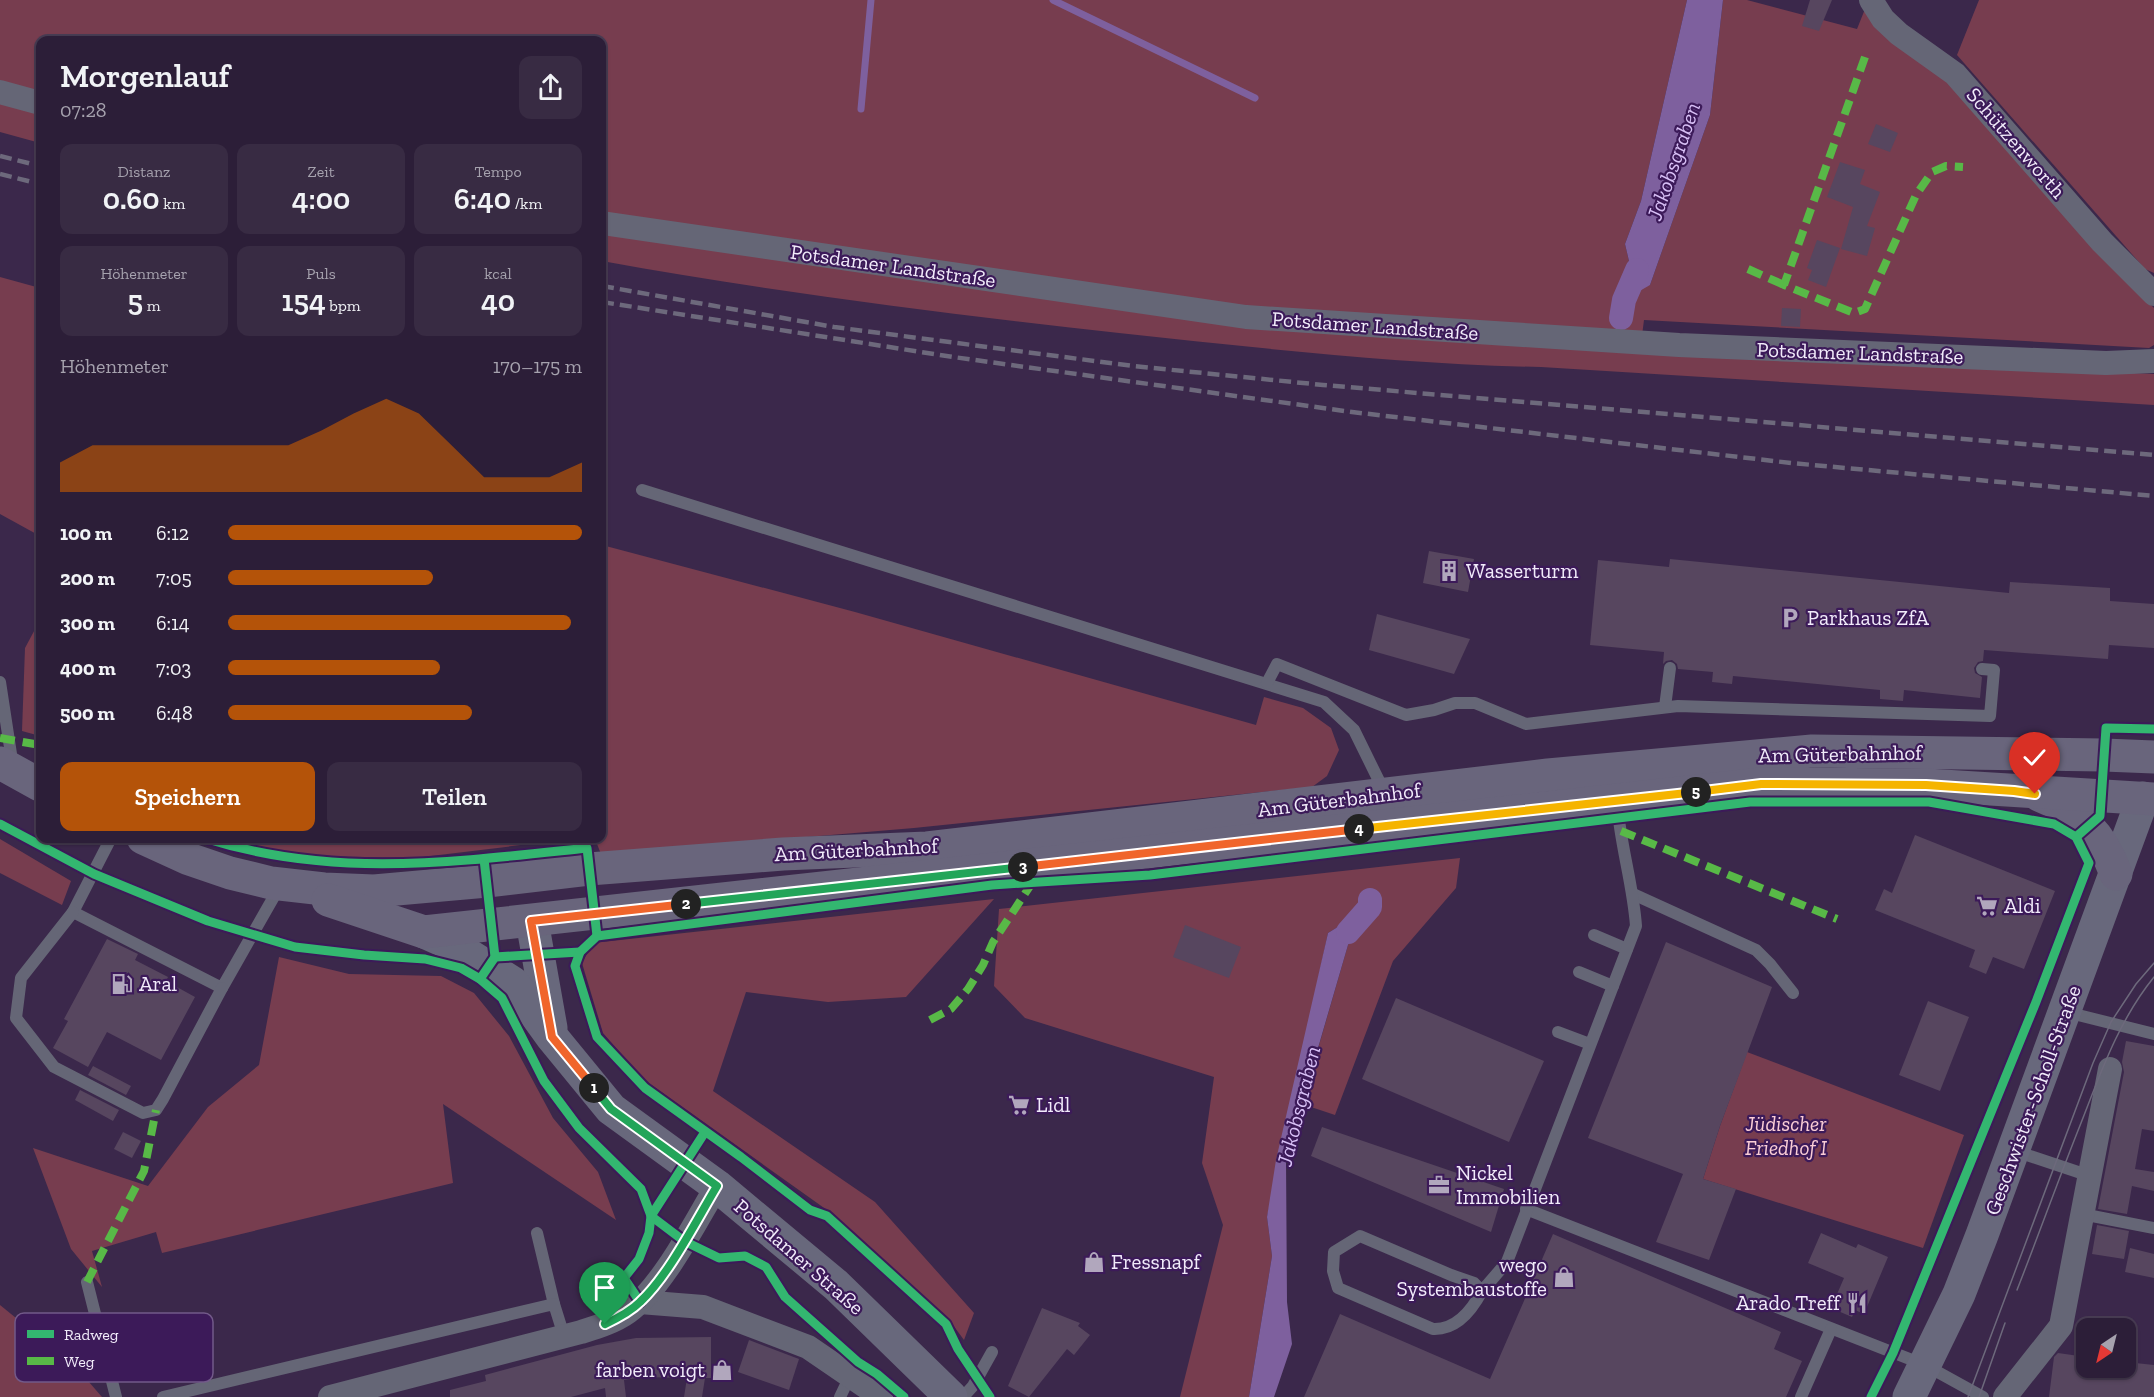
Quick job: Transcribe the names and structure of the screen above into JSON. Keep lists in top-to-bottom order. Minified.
{"streets":{"main road":["Am Güterbahnhof"],"street":["Schützenworth","Potsdamer Landstraße","Geschwister-Scholl-Straße","Potsdamer Straße"]},"crossings":[["Am Güterbahnhof","Geschwister-Scholl-Straße"],["Am Güterbahnhof","Potsdamer Straße"]],"water":["Jakobsgraben"],"parks":["Jüdischer Friedhof I"],"places":{"building":["Wasserturm"],"parking":["Parkhaus ZfA"],"supermarket":["Aldi","Lidl"],"fuel station":["Aral"],"office":["Nickel Immobilien"],"shop":["Fressnapf","wego Systembaustoffe","farben voigt"],"restaurant":["Arado Treff"]},"legend":["Radweg","Weg"],"north":"bottom left","page":{"heading":["Morgenlauf","07:28"],"stats":[["Distanz","0.60 km"],["Zeit","4:00"],["Tempo","6:40 /km"],["Höhenmeter","5 m"],["Puls","154 bpm"],["kcal","40"]],"chart":["Höhenmeter","170–175 m"],"list":[{"name":"100 m","note":"6:12"},{"name":"200 m","note":"7:05"},{"name":"300 m","note":"6:14"},{"name":"400 m","note":"7:03"},{"name":"500 m","note":"6:48"}],"buttons":["Speichern","Teilen"],"pins":["5","4","3","2","1"]}}
